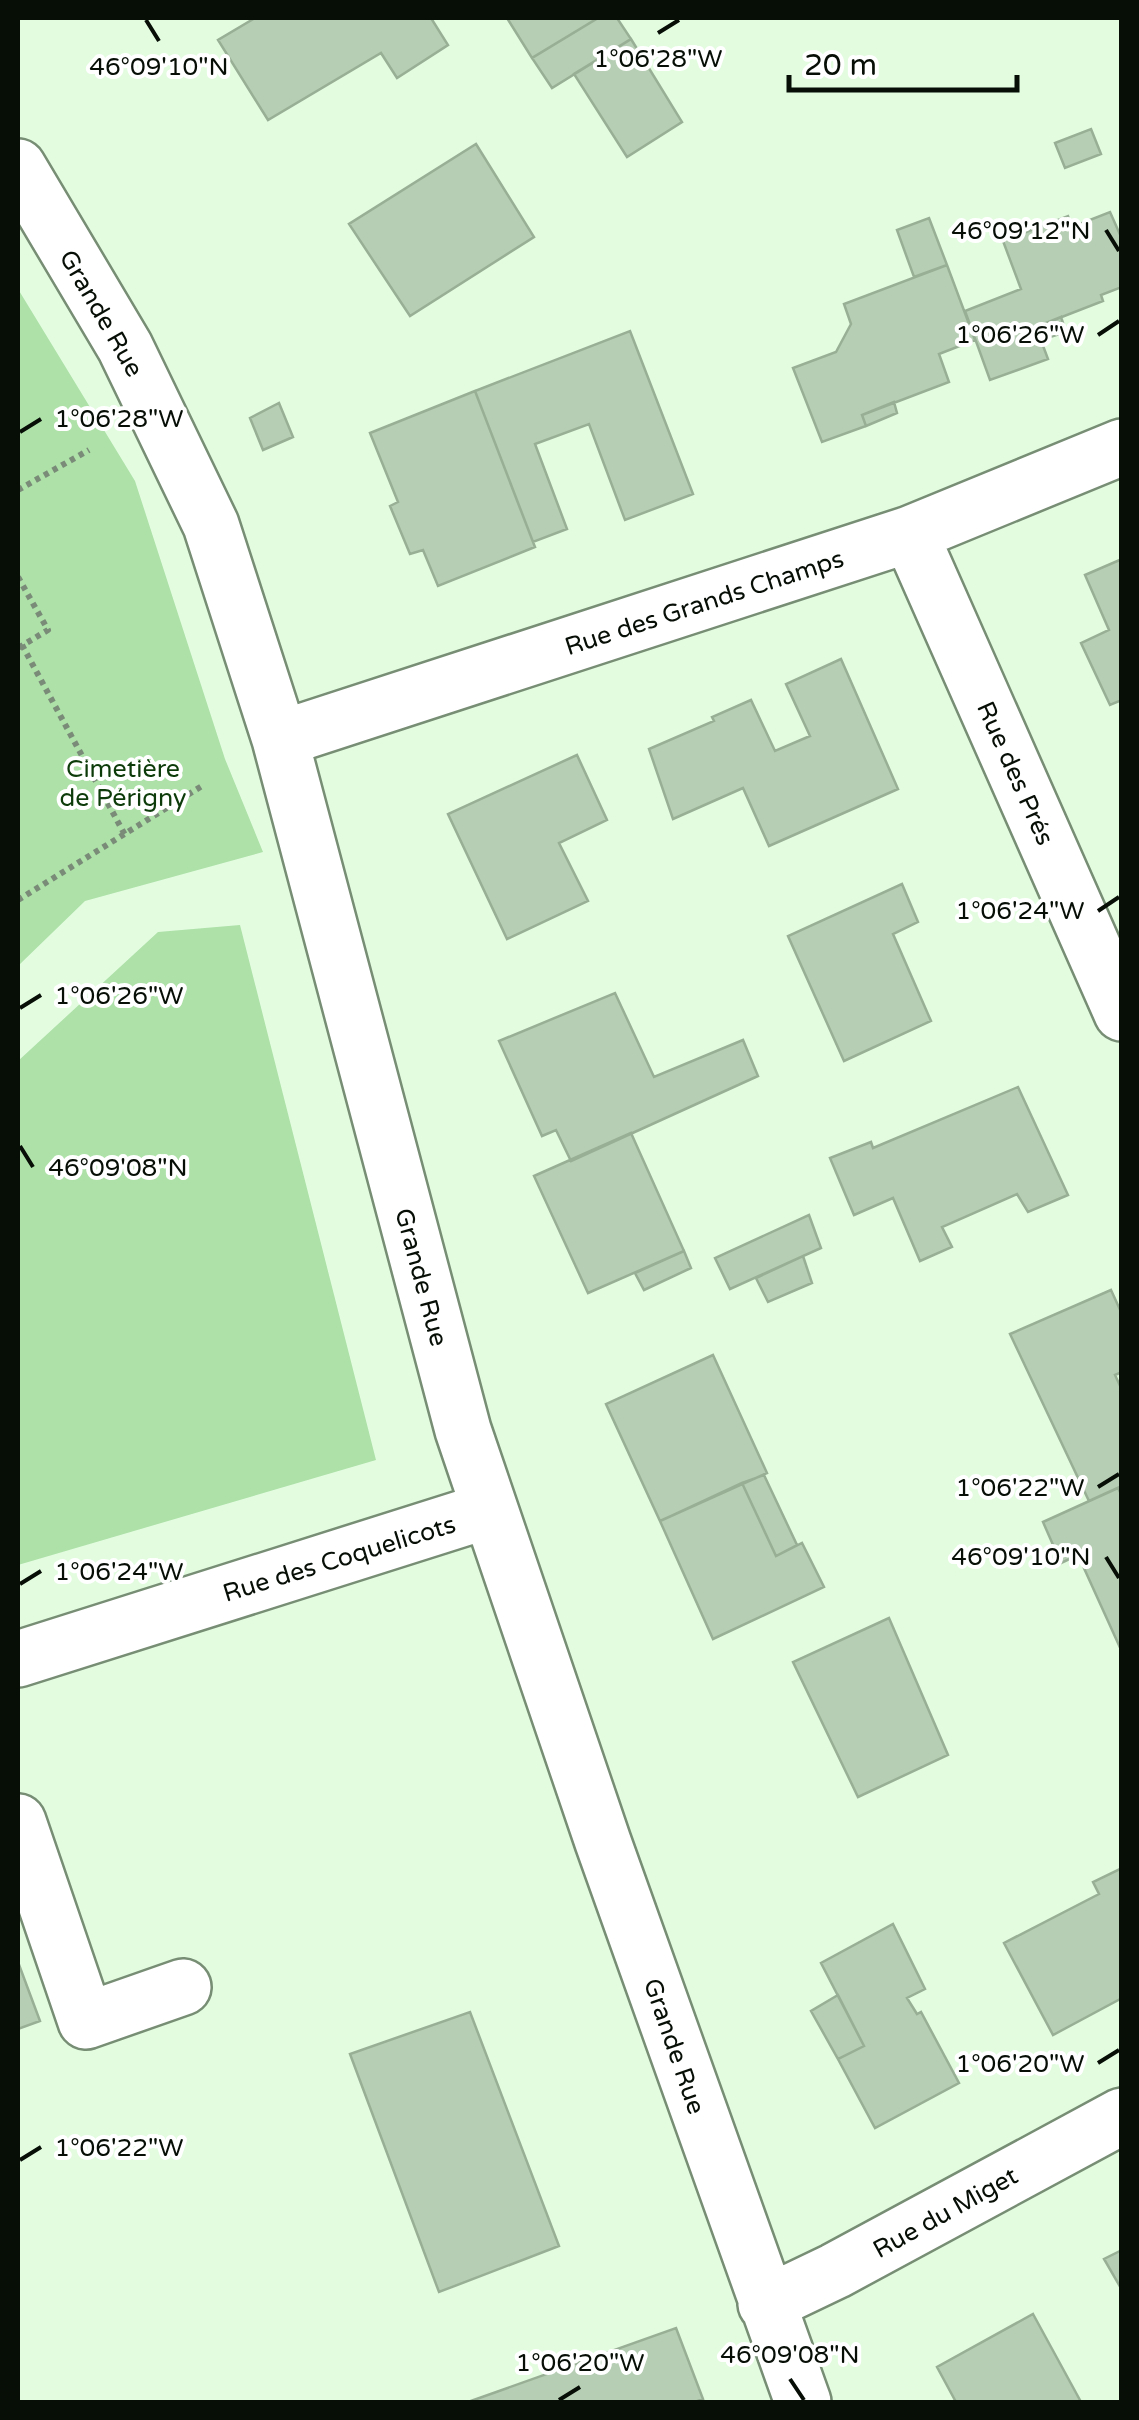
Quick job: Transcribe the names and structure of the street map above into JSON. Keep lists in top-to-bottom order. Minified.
{"streets":{"street":["Grande Rue","Rue des Grands Champs","Rue des Prés","Rue des Coquelicots","Rue du Miget"]},"crossings":[["Grande Rue","Rue des Grands Champs"],["Grande Rue","Rue des Coquelicots"],["Grande Rue","Rue du Miget"],["Rue des Grands Champs","Rue des Prés"]],"parks":["Cimetière de Périgny"],"scale_bar":"20 m","coordinates":["1°06'28\"W","46°09'10\"N","46°09'12\"N","1°06'26\"W","1°06'24\"W","46°09'08\"N","1°06'22\"W","1°06'20\"W"]}
